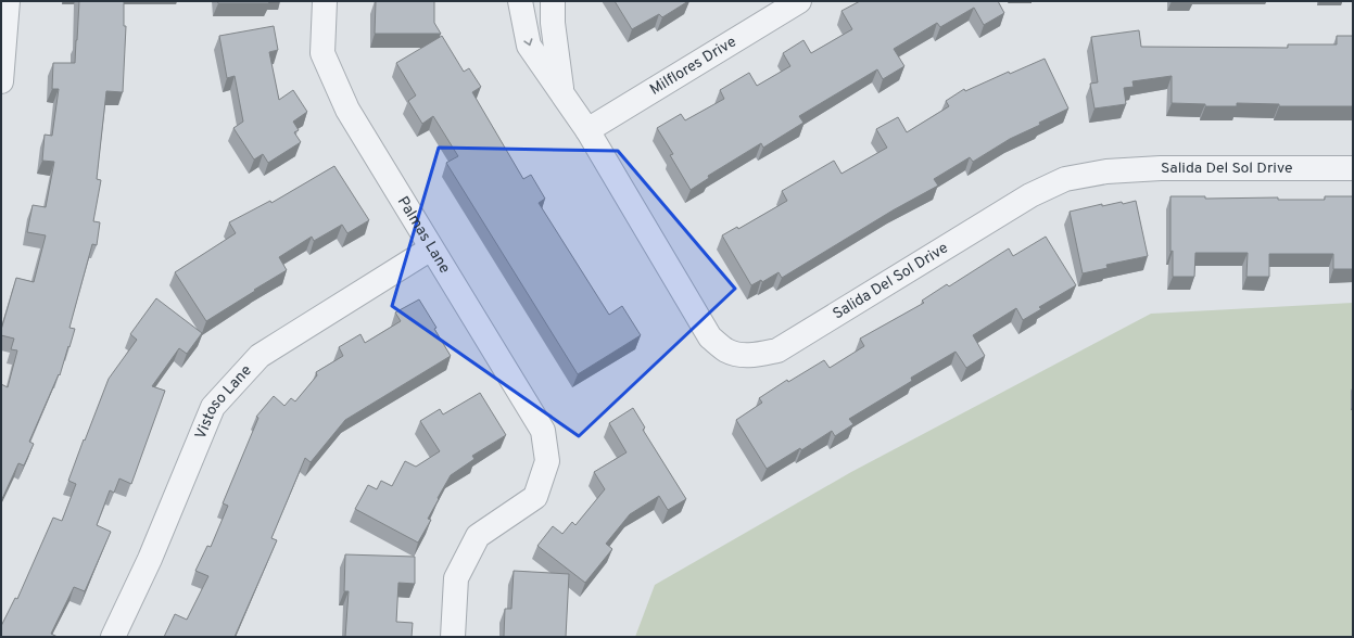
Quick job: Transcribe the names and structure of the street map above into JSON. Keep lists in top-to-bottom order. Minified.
{"streets":{"street":["Milflores Drive","Salida Del Sol Drive","Palmas Lane","Vistoso Lane"]},"crossings":[["Milflores Drive","Salida Del Sol Drive"],["Palmas Lane","Vistoso Lane"]]}
